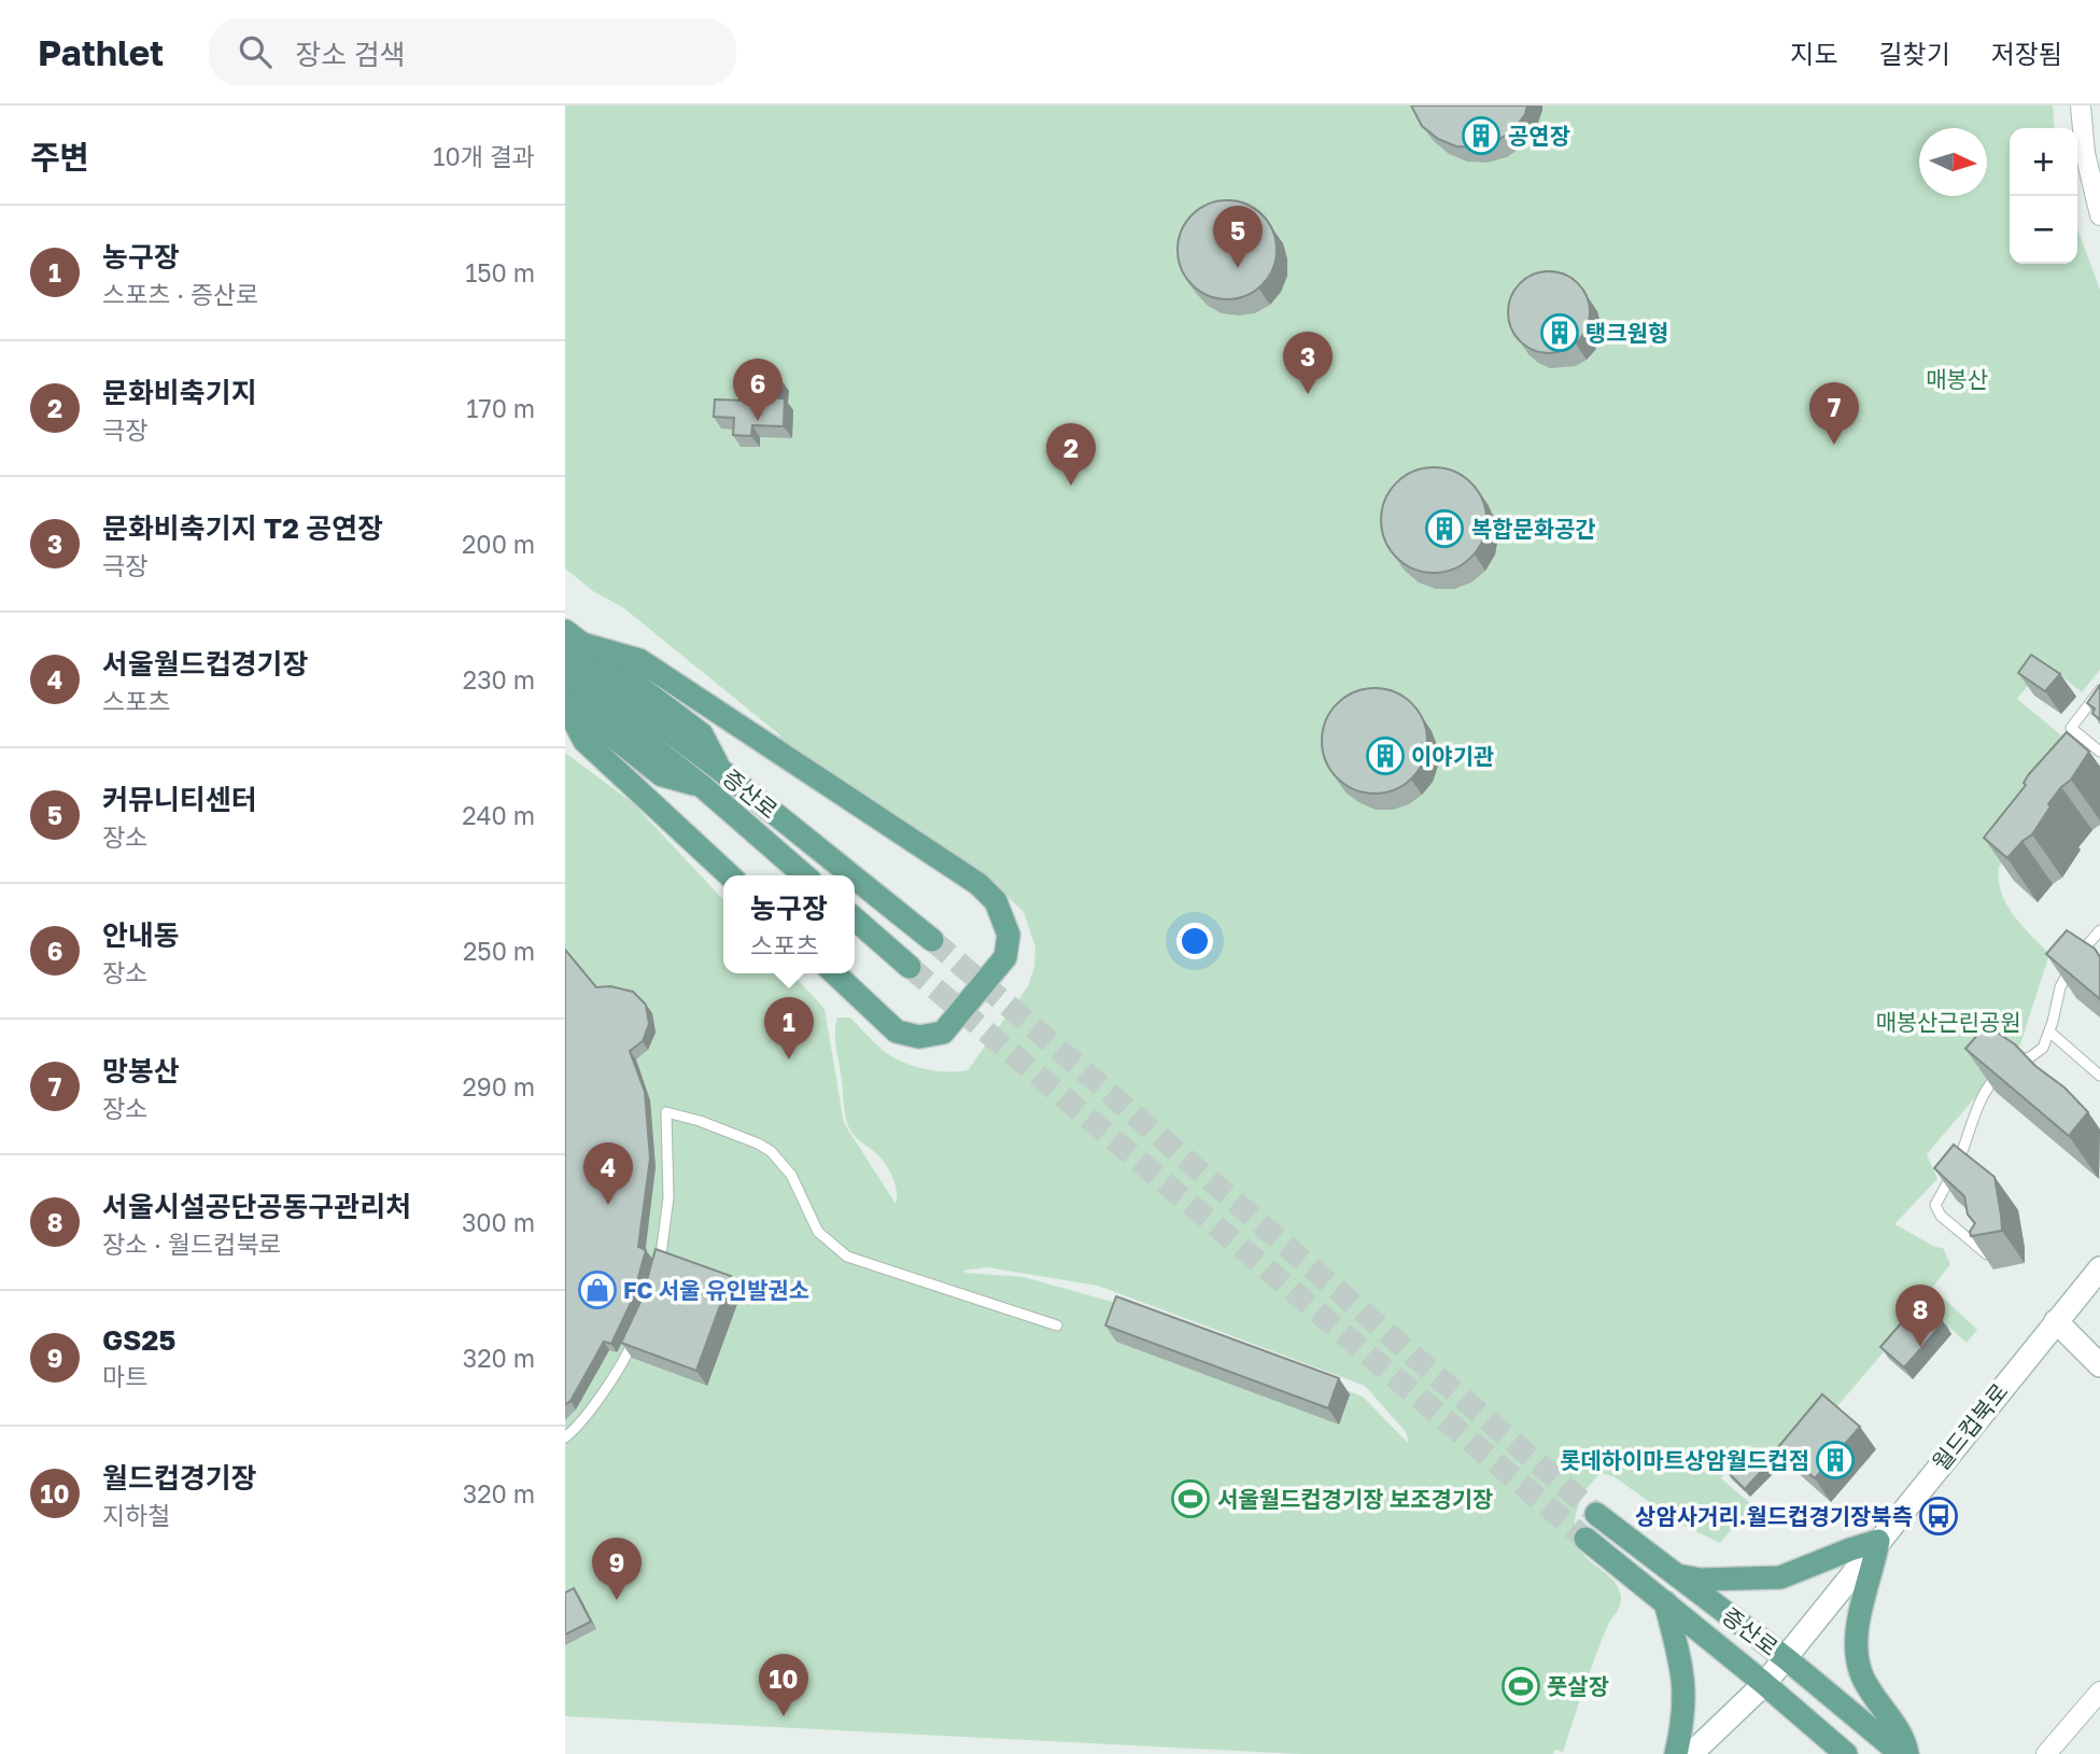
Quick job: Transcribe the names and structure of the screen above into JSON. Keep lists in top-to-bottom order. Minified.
{"streets":{"main road":["증산로","월드컵북로"]},"crossings":[["증산로","월드컵북로"]],"parks":["매봉산","매봉산근린공원"],"places":{"building":["공연장","탱크원형","복합문화공간","이야기관","롯데하이마트상암월드컵점"],"shop":["FC 서울 유인발권소"],"sports":["서울월드컵경기장 보조경기장","풋살장"],"bus stop":["상암사거리.월드컵경기장북측"]},"north":"right","page":{"header":"Pathlet","search":"장소 검색","nav":["지도","길찾기","저장됨"],"heading":["주변","10개 결과"],"map_buttons":["+","−"],"list":[{"mark":"1","name":"농구장","note":"스포츠 · 증산로","value":"150 m"},{"mark":"2","name":"문화비축기지","note":"극장","value":"170 m"},{"mark":"3","name":"문화비축기지 T2 공연장","note":"극장","value":"200 m"},{"mark":"4","name":"서울월드컵경기장","note":"스포츠","value":"230 m"},{"mark":"5","name":"커뮤니티센터","note":"장소","value":"240 m"},{"mark":"6","name":"안내동","note":"장소","value":"250 m"},{"mark":"7","name":"망봉산","note":"장소","value":"290 m"},{"mark":"8","name":"서울시설공단공동구관리처","note":"장소 · 월드컵북로","value":"300 m"},{"mark":"9","name":"GS25","note":"마트","value":"320 m"},{"mark":"10","name":"월드컵경기장","note":"지하철","value":"320 m"}],"pins":["5","3","6","7","2","1","4","8","9","10"],"popup":["농구장","스포츠"]}}
